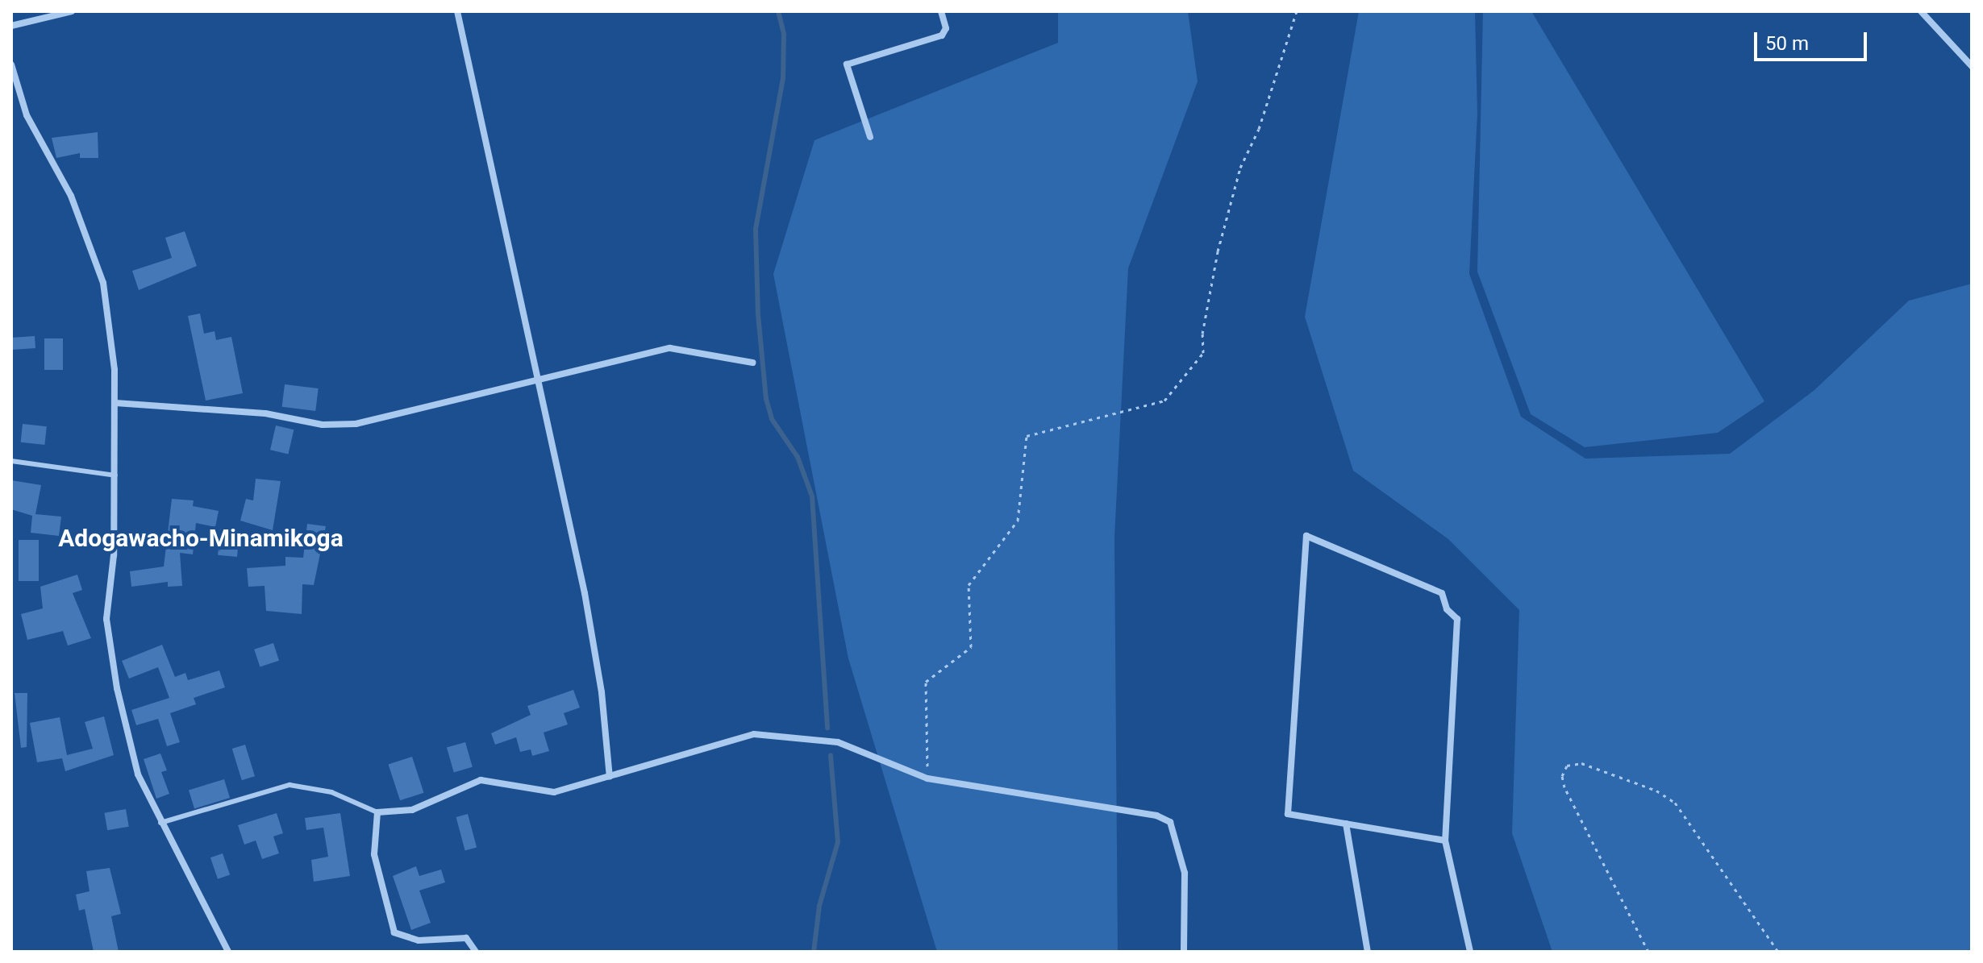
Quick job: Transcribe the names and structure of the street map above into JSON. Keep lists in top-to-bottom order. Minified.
{"districts":["Adogawacho-Minamikoga"],"scale_bar":"50 m"}
